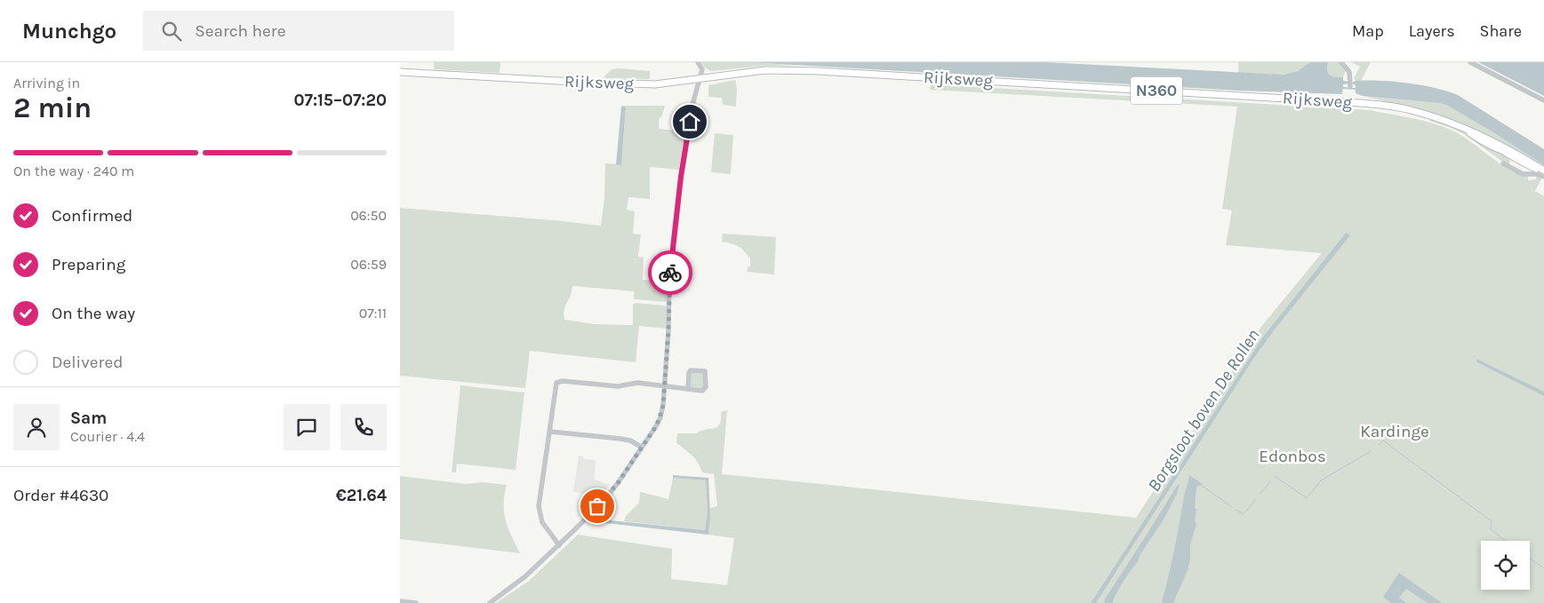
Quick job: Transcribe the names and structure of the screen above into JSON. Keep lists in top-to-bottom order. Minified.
{"streets":{"main road":["Rijksweg","N360"]},"water":["Borgsloot boven De Rollen"],"parks":["Kardinge","Edonbos"],"page":{"header":"Munchgo","search":"Search here","nav":["Map","Layers","Share"],"heading":["2 min","Arriving in","07:15–07:20"],"panel":["Sam","Courier · 4.4","Order #4630","€21.64"],"bar":"On the way · 240 m","list":[["Confirmed","06:50"],["Preparing","06:59"],["On the way","07:11"],"Delivered"]}}
